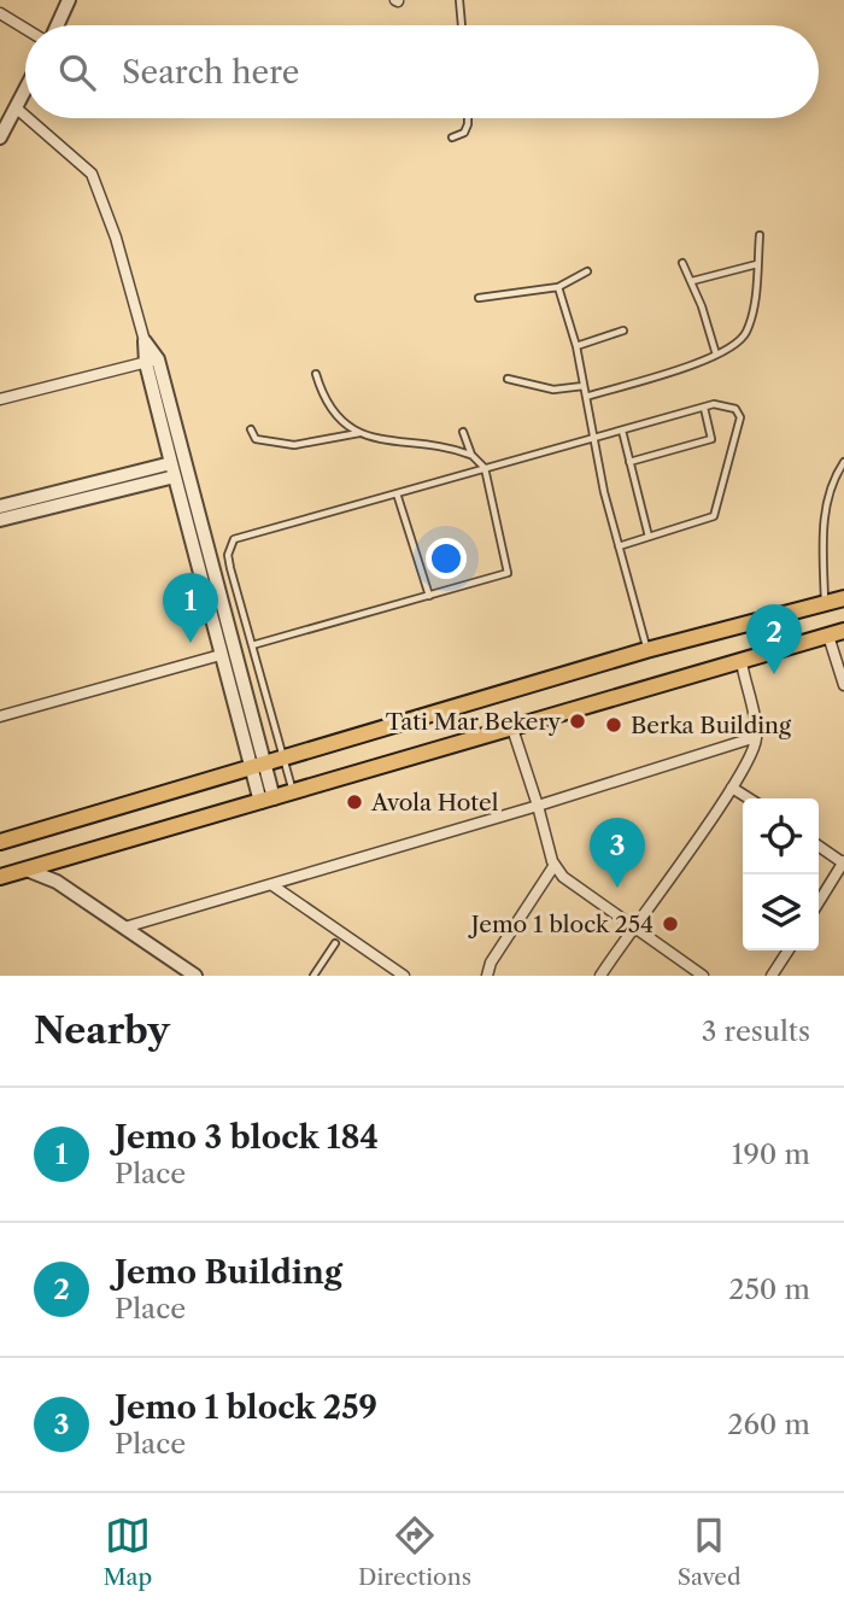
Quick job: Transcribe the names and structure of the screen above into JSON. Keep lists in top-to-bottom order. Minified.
{"places":["Tati Mar Bekery","Berka Building","Avola Hotel","Jemo 1 block 254"],"page":{"search":"Search here","pins":["1","2","3"],"heading":["Nearby","3 results"],"list":[{"mark":"1","name":"Jemo 3 block 184","note":"Place","value":"190 m"},{"mark":"2","name":"Jemo Building","note":"Place","value":"250 m"},{"mark":"3","name":"Jemo 1 block 259","note":"Place","value":"260 m"}],"nav":["Map","Directions","Saved"]}}
